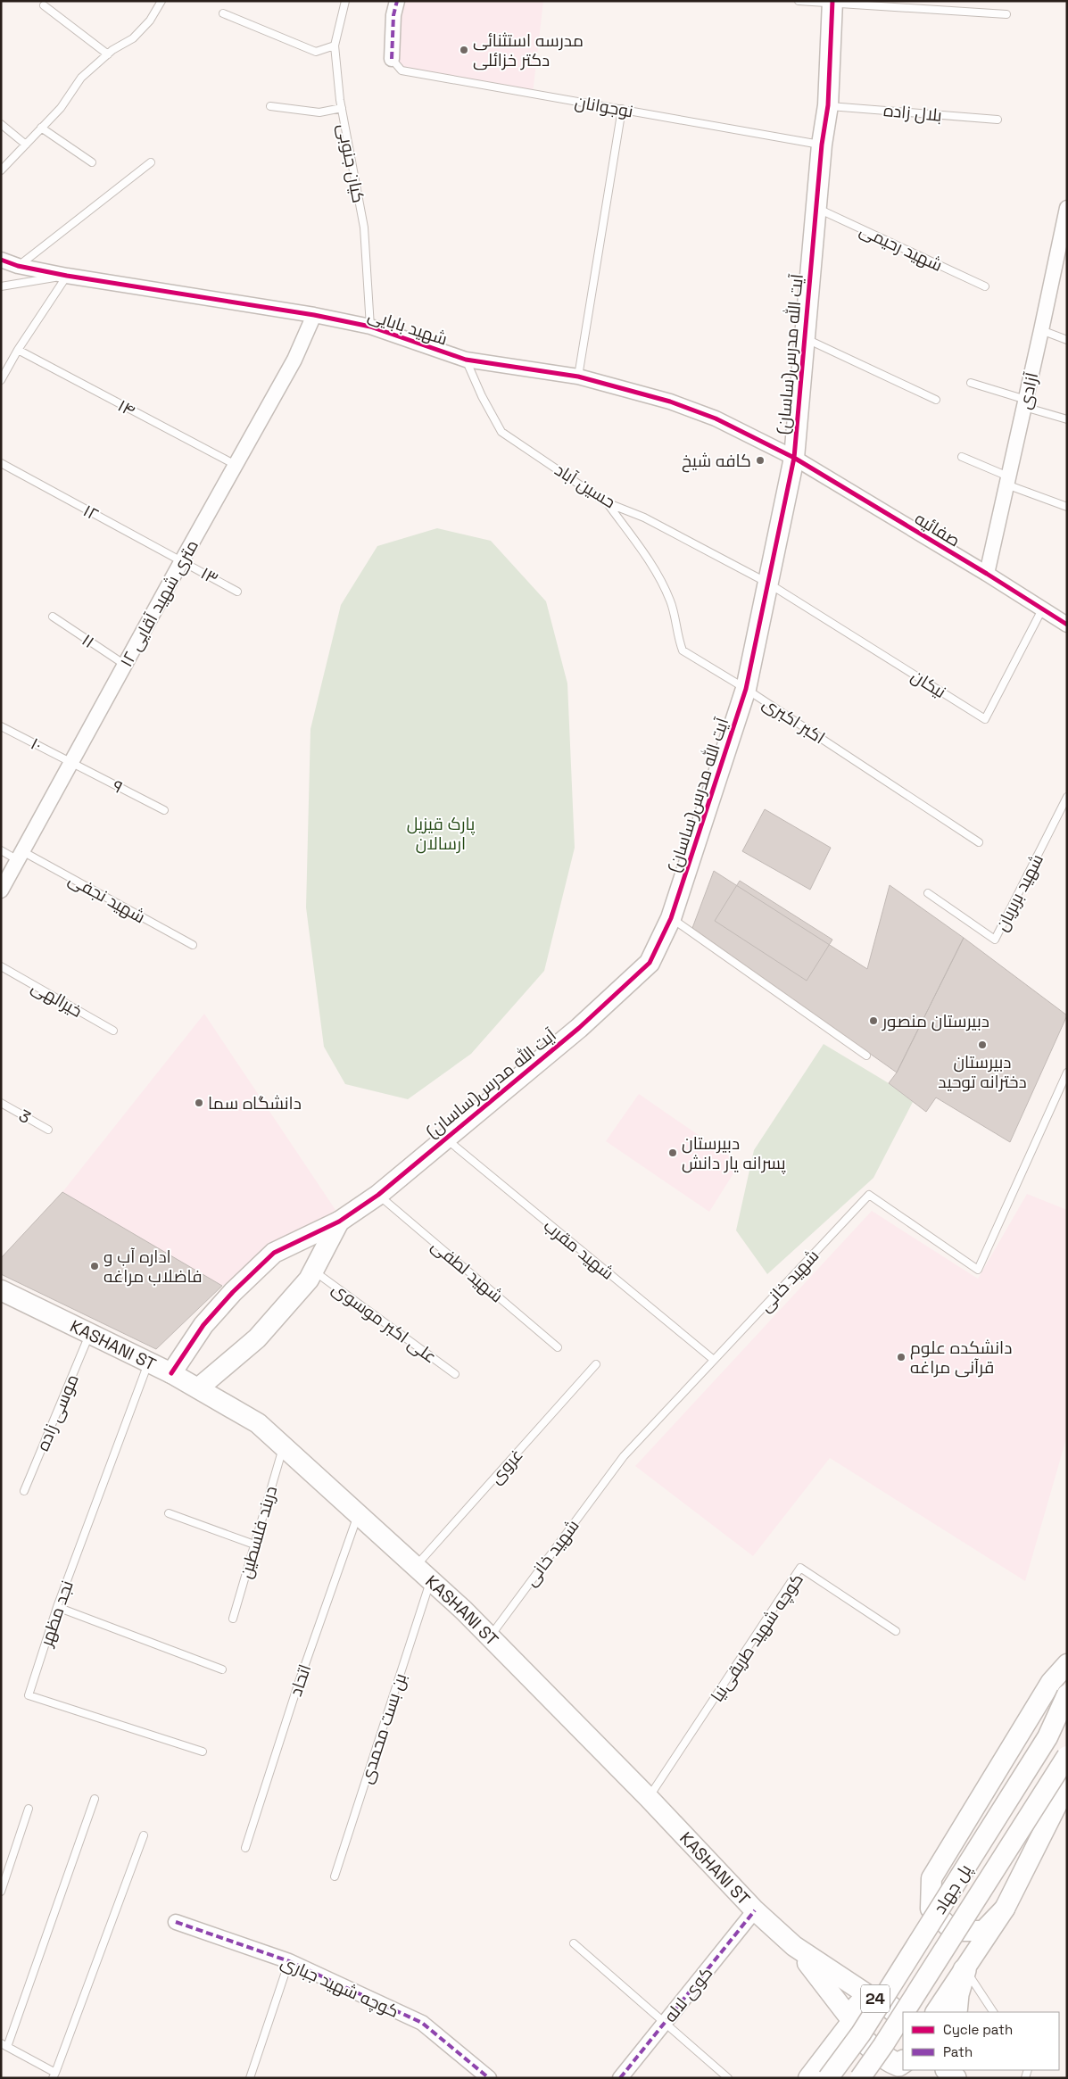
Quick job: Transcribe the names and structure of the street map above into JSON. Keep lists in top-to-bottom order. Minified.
{"streets":{"main road":["24"],"street":["شهید بابایی","آیت الله مدرس(ساسان)","آزادی","صفائیه","۱۲ متری شهید آقایی","KASHANI ST","پل جهاد","کوچه شهید جباری","کوی لاله"],"lane":["نوجوانان","بلال زاده","کیان جنوبی","شهید رحیمی","۱۴","حسین آباد","۱۲","۱۳","۱۱","نیکان","اکبر اکبری","۱۰","۹","شهید بربریان","شهید نجفی","خیرالهی","3","شهید مقرب","شهید لطفی","شهید خانی","علی اکبر موسوی","موسی زاده","غروی","دربند فلسطین","نجد مظهر","کوچه شهید طریقی‌نیا","اتحاد","بن بست محمدی"]},"crossings":[["نوجوانان","آیت الله مدرس(ساسان)"],["بلال زاده","آیت الله مدرس(ساسان)"],["کیان جنوبی","شهید بابایی"],["شهید رحیمی","آیت الله مدرس(ساسان)"],["شهید بابایی","آیت الله مدرس(ساسان)"],["شهید بابایی","حسین آباد"],["شهید بابایی","صفائیه"],["شهید بابایی","۱۲ متری شهید آقایی"],["آیت الله مدرس(ساسان)","حسین آباد"],["آیت الله مدرس(ساسان)","صفائیه"],["آیت الله مدرس(ساسان)","نیکان"],["آیت الله مدرس(ساسان)","اکبر اکبری"],["آیت الله مدرس(ساسان)","شهید مقرب"],["آیت الله مدرس(ساسان)","شهید لطفی"],["آیت الله مدرس(ساسان)","علی اکبر موسوی"],["آیت الله مدرس(ساسان)","KASHANI ST"],["آزادی","صفائیه"],["۱۴","۱۲ متری شهید آقایی"],["حسین آباد","نیکان"],["حسین آباد","اکبر اکبری"],["۱۲","۱۳"],["۱۲","۱۲ متری شهید آقایی"],["صفائیه","نیکان"],["۱۳","۱۲ متری شهید آقایی"],["۱۲ متری شهید آقایی","۱۱"],["۱۲ متری شهید آقایی","۱۰"],["۱۲ متری شهید آقایی","۹"],["۱۲ متری شهید آقایی","شهید نجفی"],["۱۰","۹"],["شهید مقرب","شهید خانی"],["شهید خانی","KASHANI ST"],["KASHANI ST","موسی زاده"],["KASHANI ST","غروی"],["KASHANI ST","دربند فلسطین"],["KASHANI ST","نجد مظهر"],["KASHANI ST","کوچه شهید طریقی‌نیا"],["KASHANI ST","اتحاد"],["KASHANI ST","بن بست محمدی"],["KASHANI ST","کوی لاله"],["KASHANI ST","24"]],"parks":["پارک قیزیل ارسالان"],"places":["مدرسه استثنائی دکتر خزائلی","کافه شیخ","دبیرستان منصور","دبیرستان دخترانه توحید","دانشگاه سما","دبیرستان پسرانه یار دانش","اداره آب و فاضلاب مراغه","دانشکده علوم قرآنی مراغه"],"legend":["Cycle path","Path"]}
